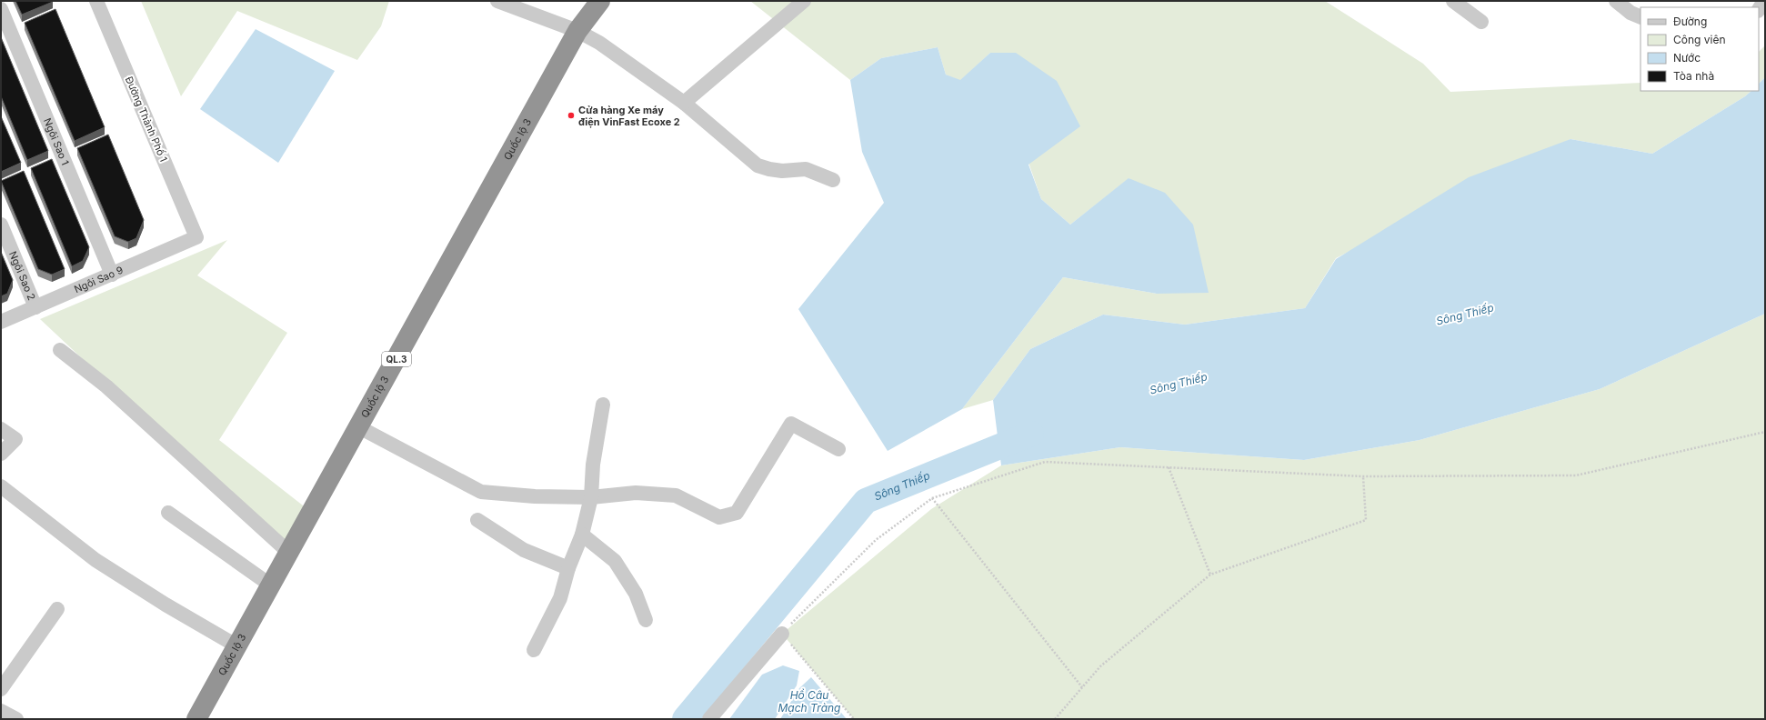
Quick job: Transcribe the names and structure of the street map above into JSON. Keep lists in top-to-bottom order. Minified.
{"streets":{"highway":["Quốc lộ 3","QL.3"],"street":["Đường Thành Phố 1","Ngôi Sao 1","Ngôi Sao 2","Ngôi Sao 9"]},"crossings":[["Đường Thành Phố 1","Ngôi Sao 9"],["Ngôi Sao 1","Ngôi Sao 9"],["Ngôi Sao 2","Ngôi Sao 9"]],"water":["Sông Thiếp","Hồ Câu Mạch Tràng"],"places":["Cửa hàng Xe máy điện VinFast Ecoxe 2"],"legend":["Đường","Công viên","Nước","Tòa nhà"]}
